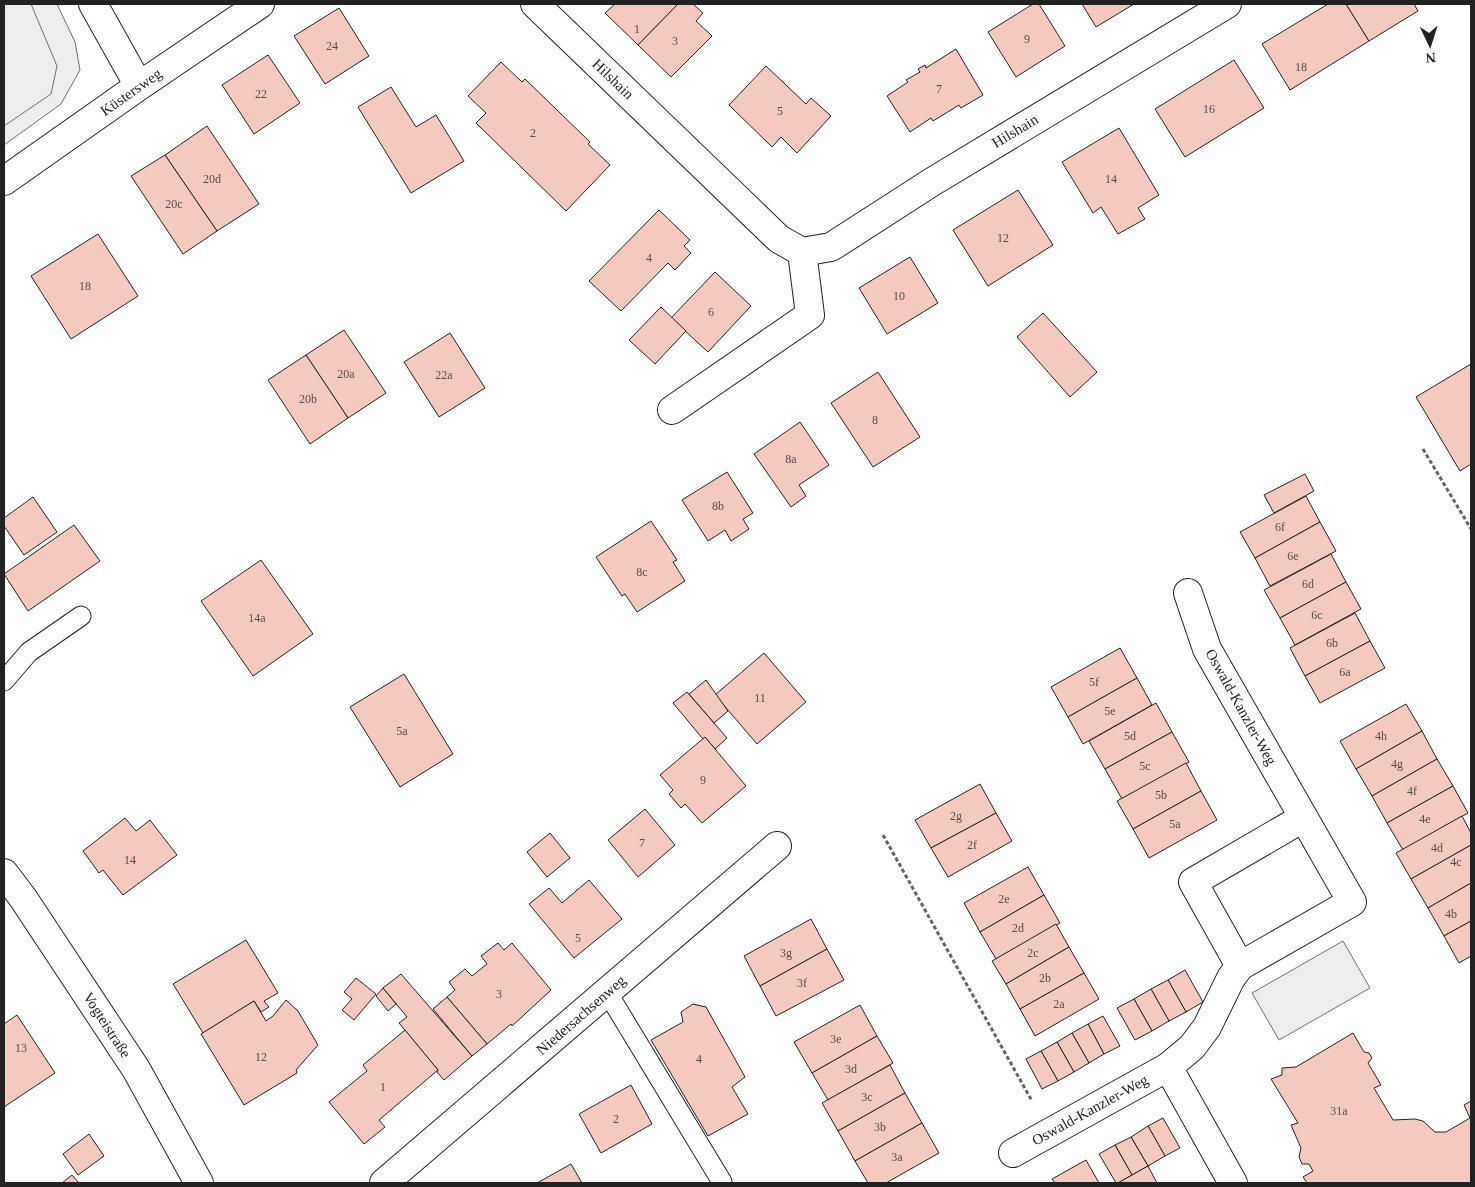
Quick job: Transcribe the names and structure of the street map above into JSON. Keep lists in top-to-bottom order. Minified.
{"streets":{"street":["Hilshain","Küstersweg","Oswald-Kanzler-Weg","Niedersachsenweg","Vogteistraße"]},"house_numbers":["1","9","3","24","18","7","22","16","5","2","20d","14","20c","12","4","18","10","6","20a","22a","20b","8","8a","8b","6f","6e","8c","6d","6c","14a","6b","6a","5f","11","5e","5a","5d","4h","4g","5c","9","4f","5b","2g","4e","5a","7","2f","4d","14","4c","2e","4b","2d","5","3g","2c","2b","3f","3","2a","3e","13","12","4","3d","1","3c","31a","2","3b","3a"],"north":"bottom"}
